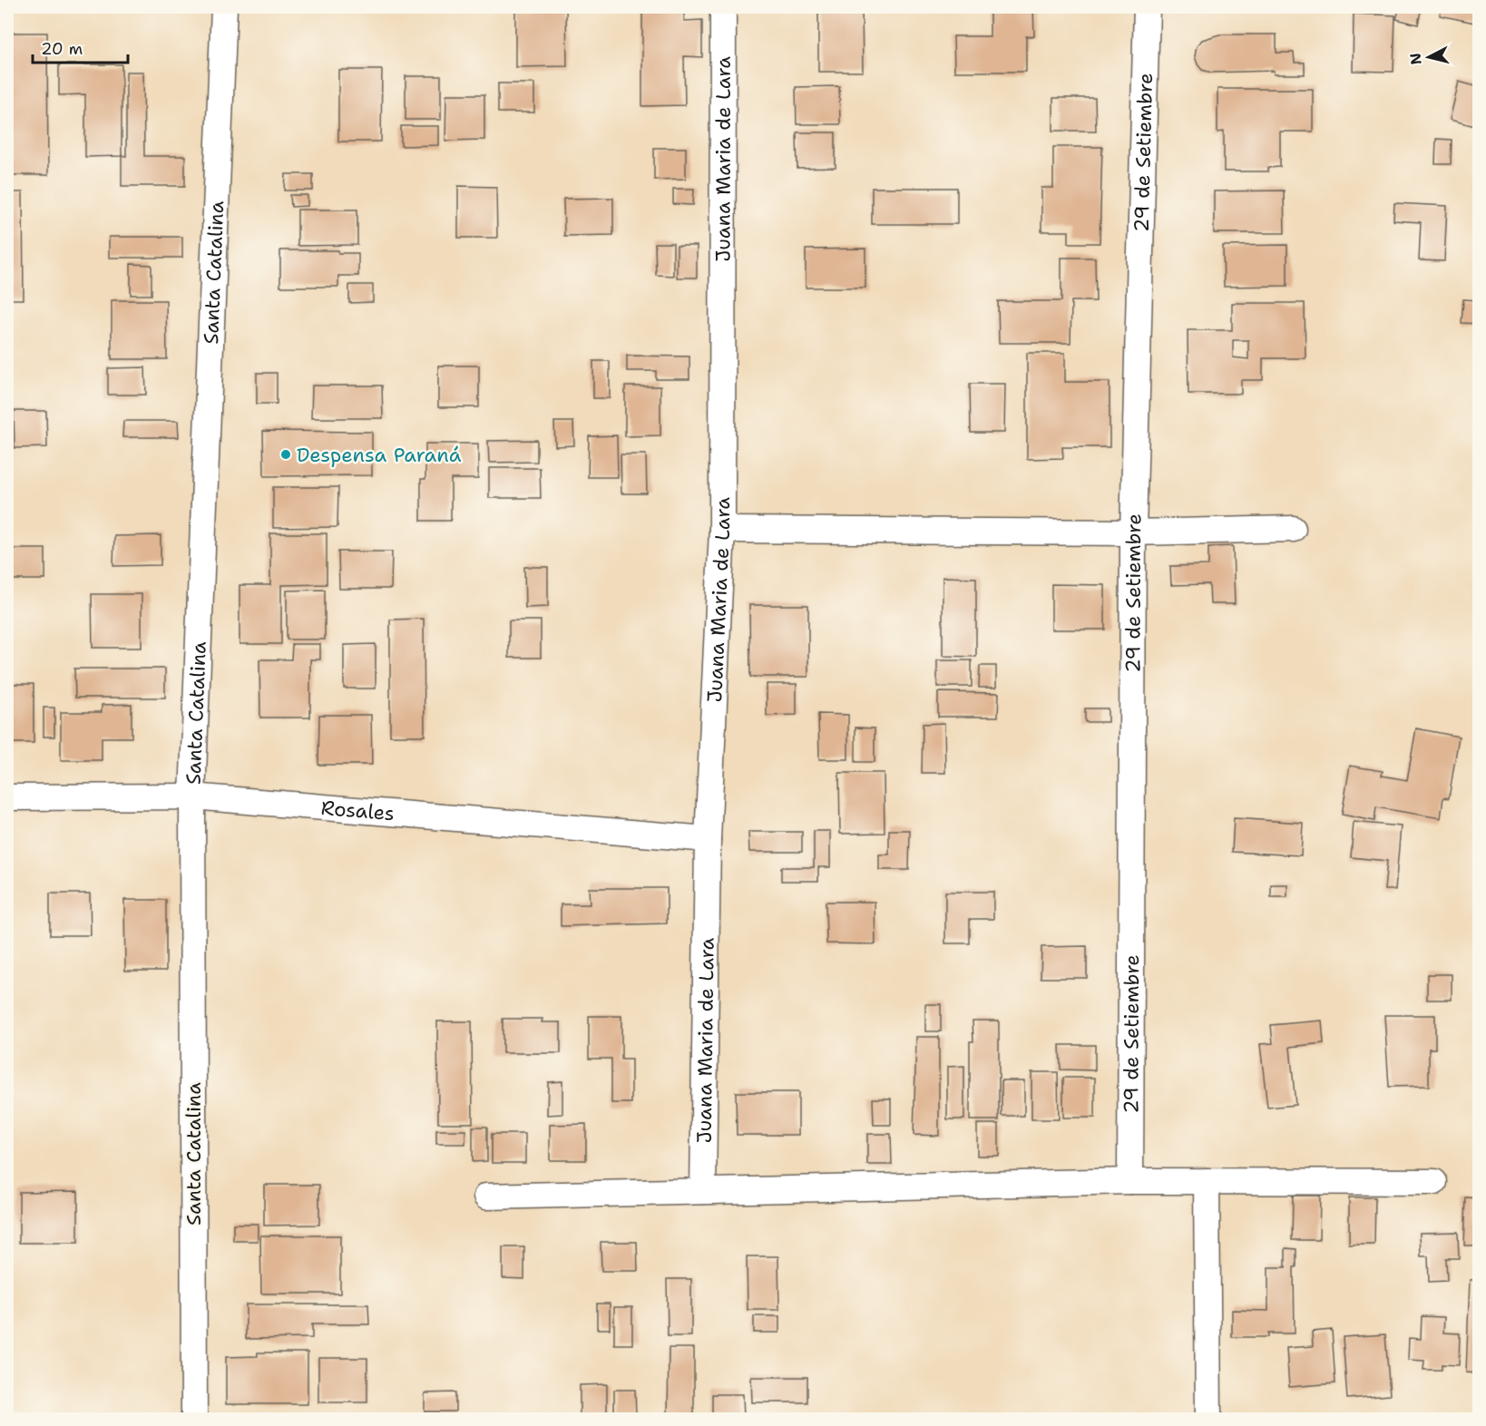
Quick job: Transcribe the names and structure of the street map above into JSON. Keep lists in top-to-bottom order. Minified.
{"streets":{"street":["29 de Setiembre","Juana Maria de Lara","Santa Catalina","Rosales"]},"crossings":[["Juana Maria de Lara","Rosales"],["Santa Catalina","Rosales"]],"places":["Despensa Paraná"],"scale_bar":"20 m","north":"left"}
